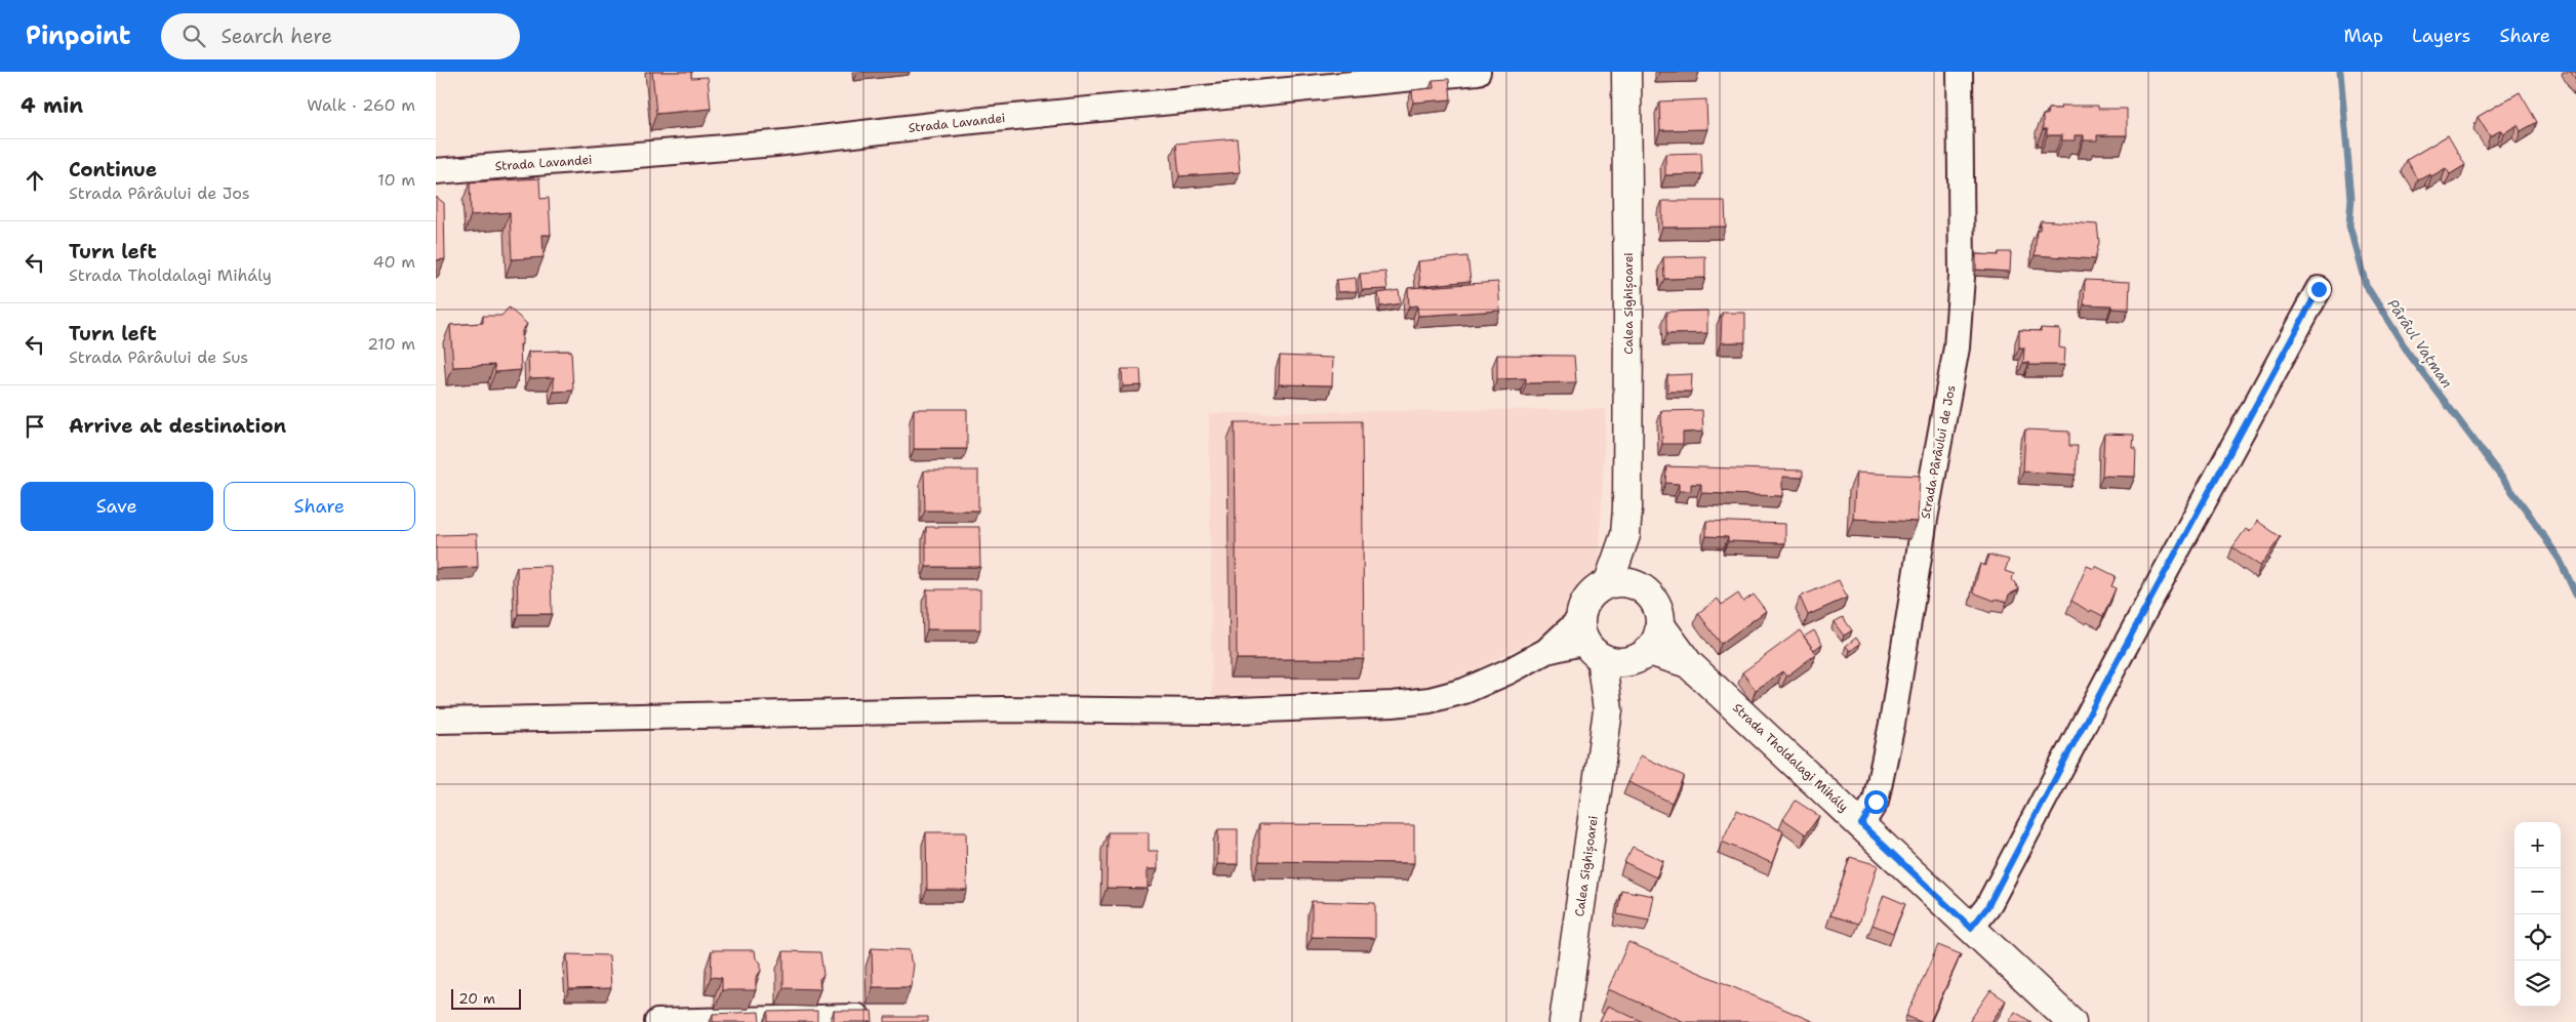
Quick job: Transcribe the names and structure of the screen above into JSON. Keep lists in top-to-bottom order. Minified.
{"streets":{"main road":["Calea Sighișoarei","Strada Tholdalagi Mihály"],"street":["Strada Lavandei","Strada Pârâului de Jos"]},"crossings":[["Calea Sighișoarei","Strada Tholdalagi Mihály"],["Strada Pârâului de Jos","Strada Tholdalagi Mihály"]],"water":["Pârâul Vațman"],"scale_bar":"20 m","page":{"header":"Pinpoint","search":"Search here","nav":["Map","Layers","Share"],"heading":["4 min","Walk · 260 m"],"list":[["Continue","Strada Pârâului de Jos","10 m"],["Turn left","Strada Tholdalagi Mihály","40 m"],["Turn left","Strada Pârâului de Sus","210 m"],"Arrive at destination"],"buttons":["Save","Share"],"map_buttons":["+","−"],"scale":"20 m"}}
